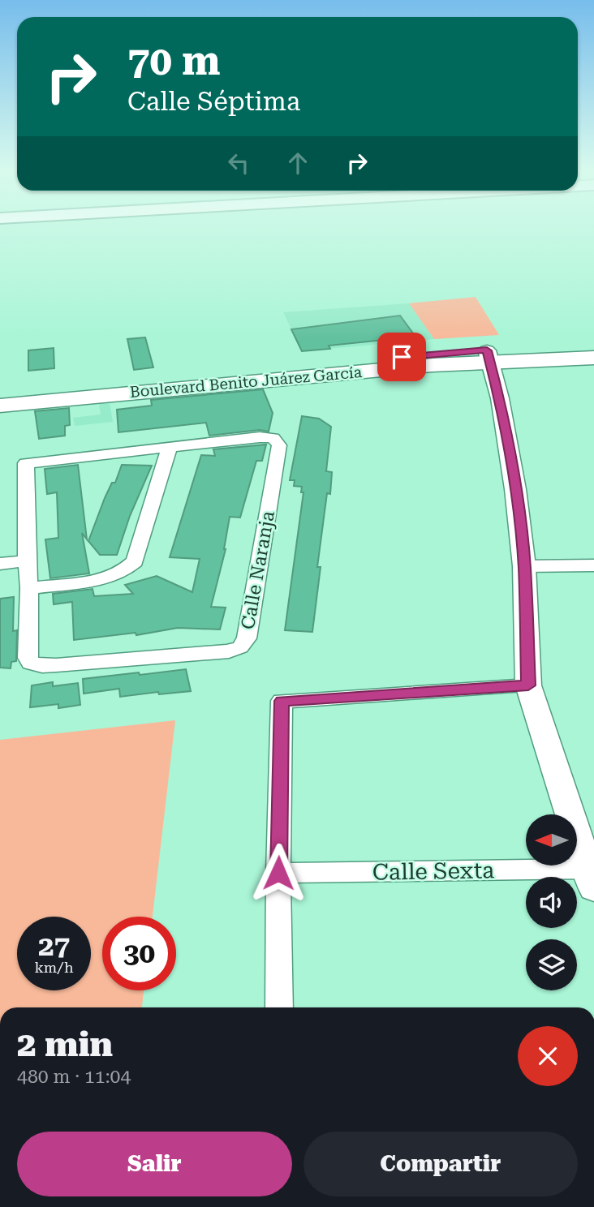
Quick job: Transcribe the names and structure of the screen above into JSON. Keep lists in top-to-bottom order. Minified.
{"streets":{"main road":["Boulevard Benito Juárez García"],"street":["Calle Naranja","Calle Sexta"]},"north":"left","page":{"turn":["70 m","Calle Séptima"],"speed":"27 km/h","limit":"30","heading":["2 min","480 m · 11:04"],"buttons":["Salir","Compartir"]}}
